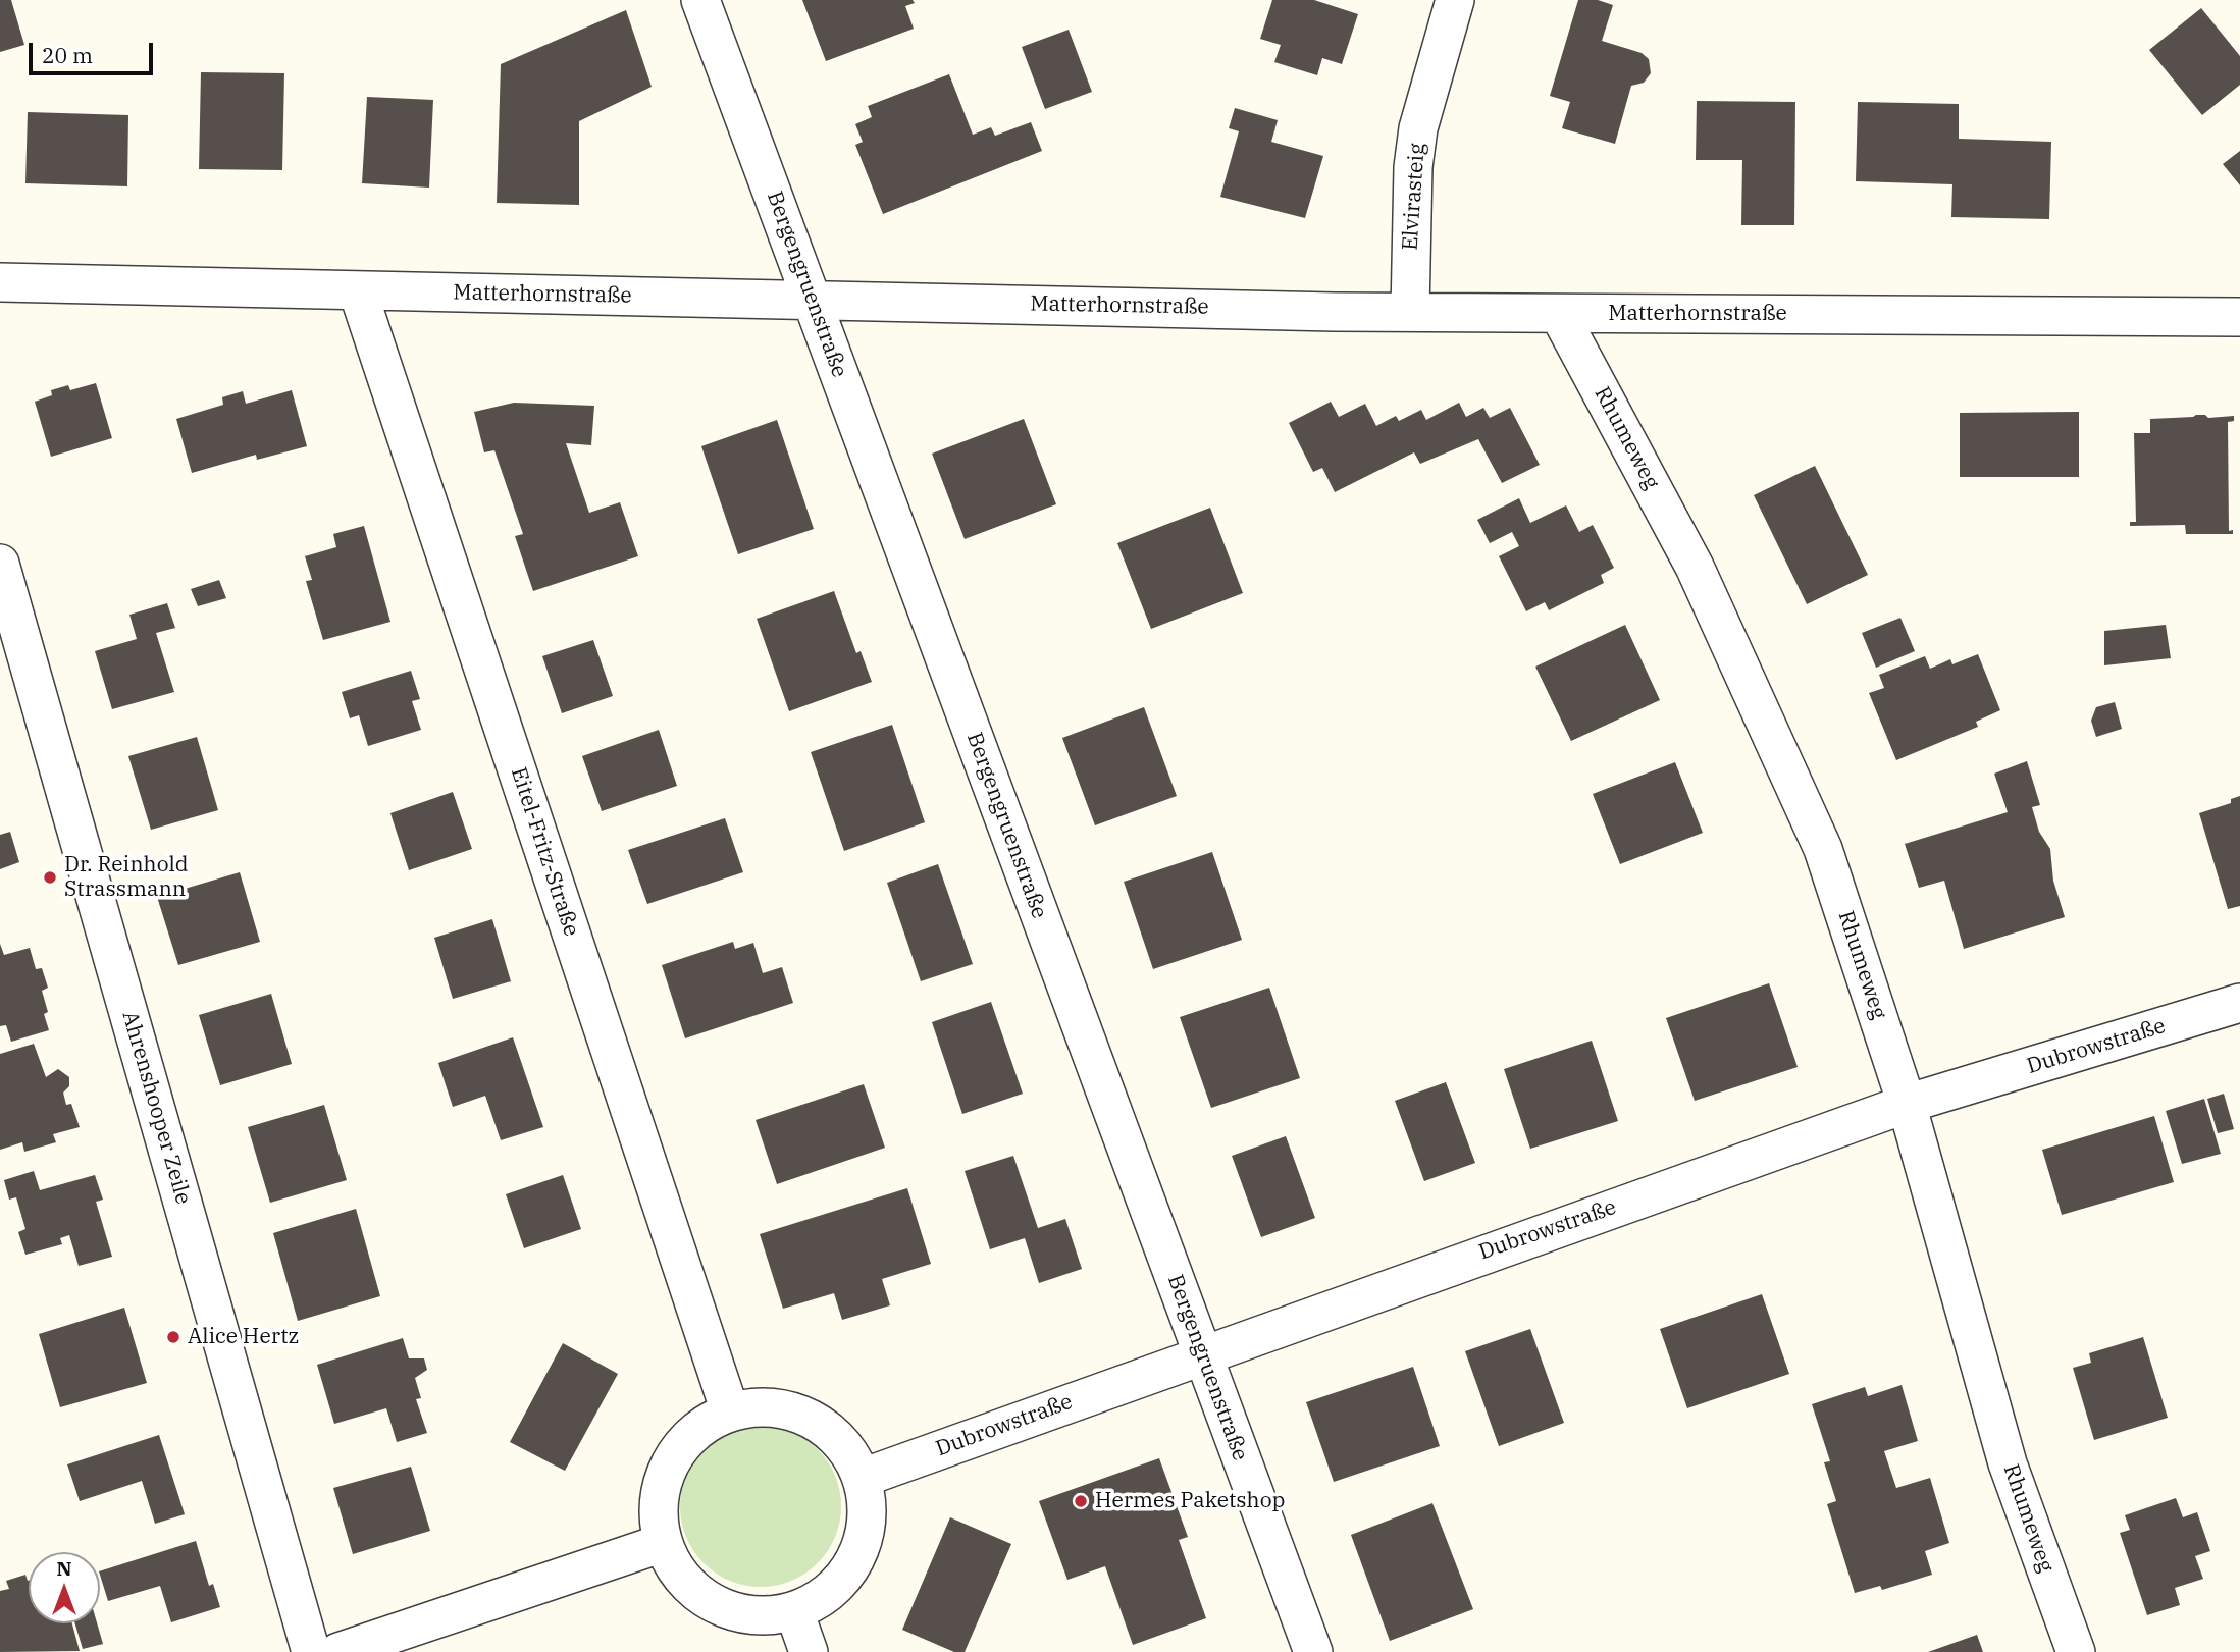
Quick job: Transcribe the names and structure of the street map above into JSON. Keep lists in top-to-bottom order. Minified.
{"streets":{"street":["Elvirasteig","Bergengruenstraße","Matterhornstraße","Rhumeweg","Eitel-Fritz-Straße","Dubrowstraße","Ahrenshooper Zeile"]},"crossings":[["Elvirasteig","Matterhornstraße"],["Bergengruenstraße","Matterhornstraße"],["Bergengruenstraße","Dubrowstraße"],["Matterhornstraße","Rhumeweg"],["Matterhornstraße","Eitel-Fritz-Straße"],["Rhumeweg","Dubrowstraße"],["Eitel-Fritz-Straße","Dubrowstraße"]],"places":["Dr. Reinhold Strassmann","Alice Hertz","Hermes Paketshop"],"scale_bar":"20 m","north":"top"}
